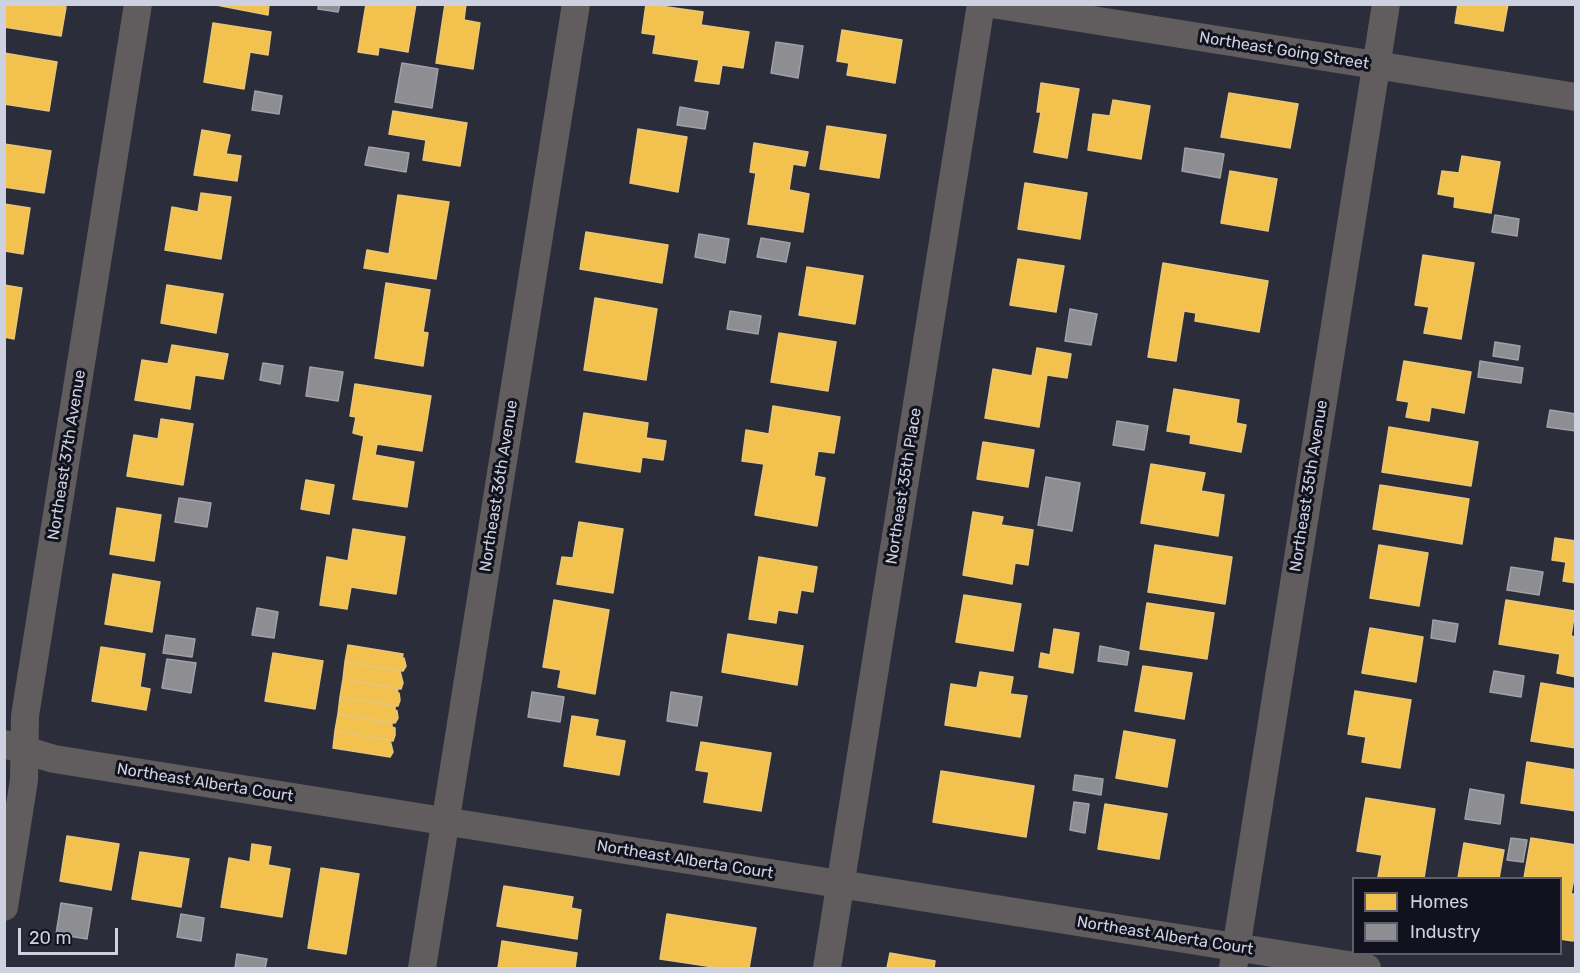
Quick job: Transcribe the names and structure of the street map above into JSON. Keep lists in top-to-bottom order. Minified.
{"streets":{"street":["Northeast Going Street","Northeast 37th Avenue","Northeast 36th Avenue","Northeast 35th Place","Northeast 35th Avenue","Northeast Alberta Court"]},"crossings":[["Northeast Going Street","Northeast 35th Avenue"],["Northeast 37th Avenue","Northeast Alberta Court"],["Northeast 36th Avenue","Northeast Alberta Court"],["Northeast 35th Place","Northeast Alberta Court"],["Northeast 35th Avenue","Northeast Alberta Court"]],"legend":["Homes","Industry"],"scale_bar":"20 m"}
